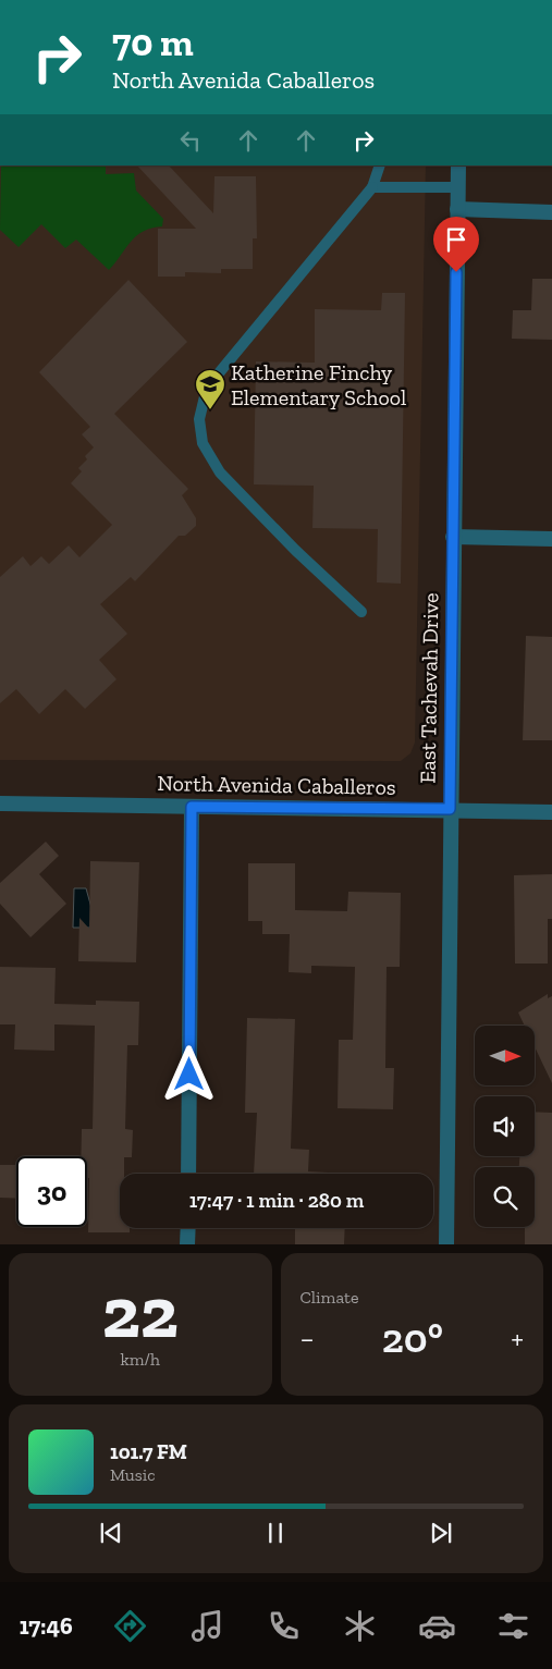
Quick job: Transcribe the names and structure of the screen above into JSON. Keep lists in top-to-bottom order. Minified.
{"streets":{"street":["East Tachevah Drive","North Avenida Caballeros"]},"crossings":[["East Tachevah Drive","North Avenida Caballeros"]],"places":{"school or university":["Katherine Finchy Elementary School"]},"north":"right","page":{"turn":["70 m","North Avenida Caballeros"],"limit":"30","trip":"17:47 · 1 min · 280 m","tile":[["22","km/h"],"Climate"],"heat":["−","20°","+"],"song":["101.7 FM","Music"],"tabs":"17:46"}}
